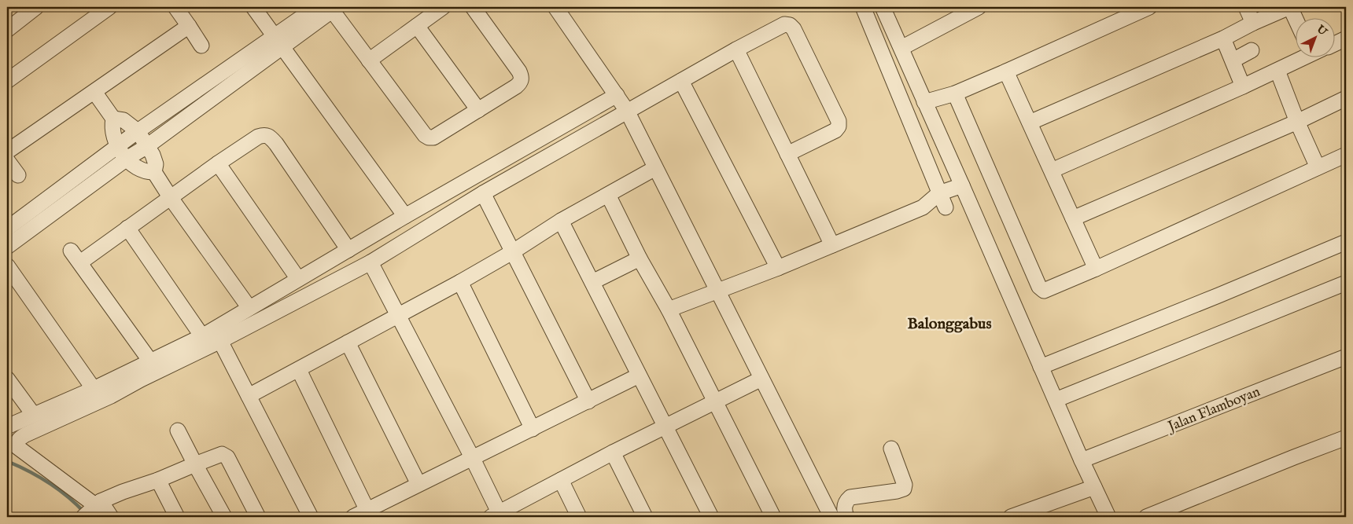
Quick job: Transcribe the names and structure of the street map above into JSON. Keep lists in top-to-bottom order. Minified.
{"streets":{"street":["Jalan Flamboyan"]},"districts":["Balonggabus"],"north":"top right"}
